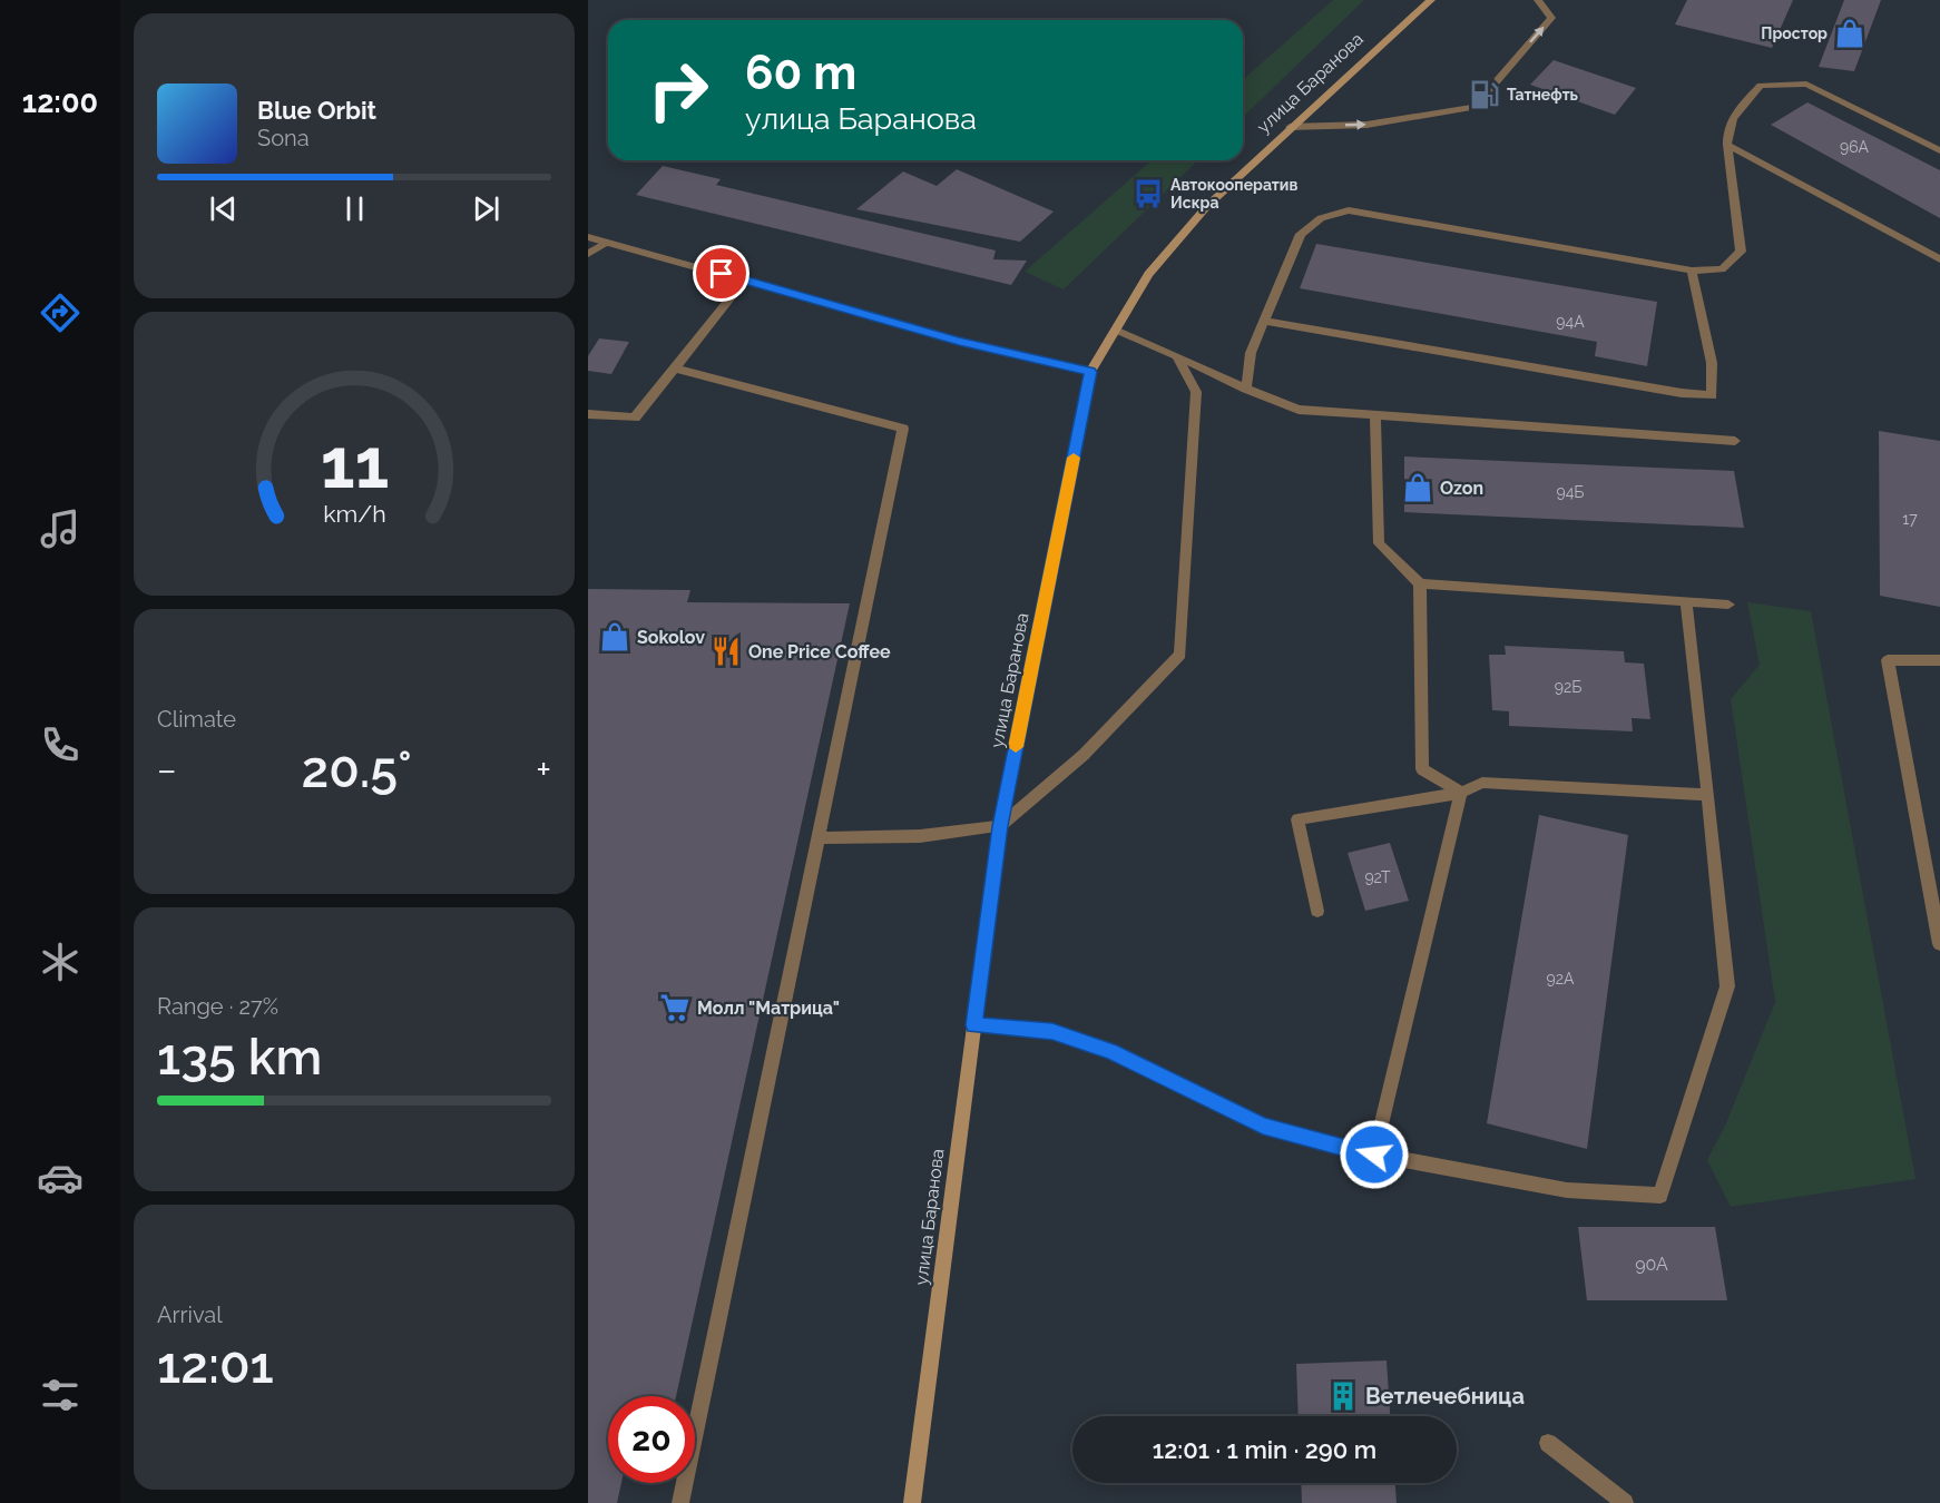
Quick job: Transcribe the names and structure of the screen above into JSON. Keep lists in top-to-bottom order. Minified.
{"streets":{"main road":["улица Баранова"]},"places":{"shop":["Простор","Ozon","Sokolov"],"fuel station":["Татнефть"],"bus stop":["Автокооператив Искра"],"restaurant":["One Price Coffee"],"supermarket":["Молл \"Матрица\""],"building":["Ветлечебница"]},"house_numbers":["96А","94А","94Б","17","92Б","92Т","92А","90А"],"page":{"tabs":"12:00","turn":["60 m","улица Баранова"],"song":["Blue Orbit","Sona"],"tile":["Climate",["Range · 27%","135 km"],["Arrival","12:01"]],"heat":["−","20.5°","+"],"limit":"20","trip":"12:01 · 1 min · 290 m","gauge":["11","km/h"]}}
